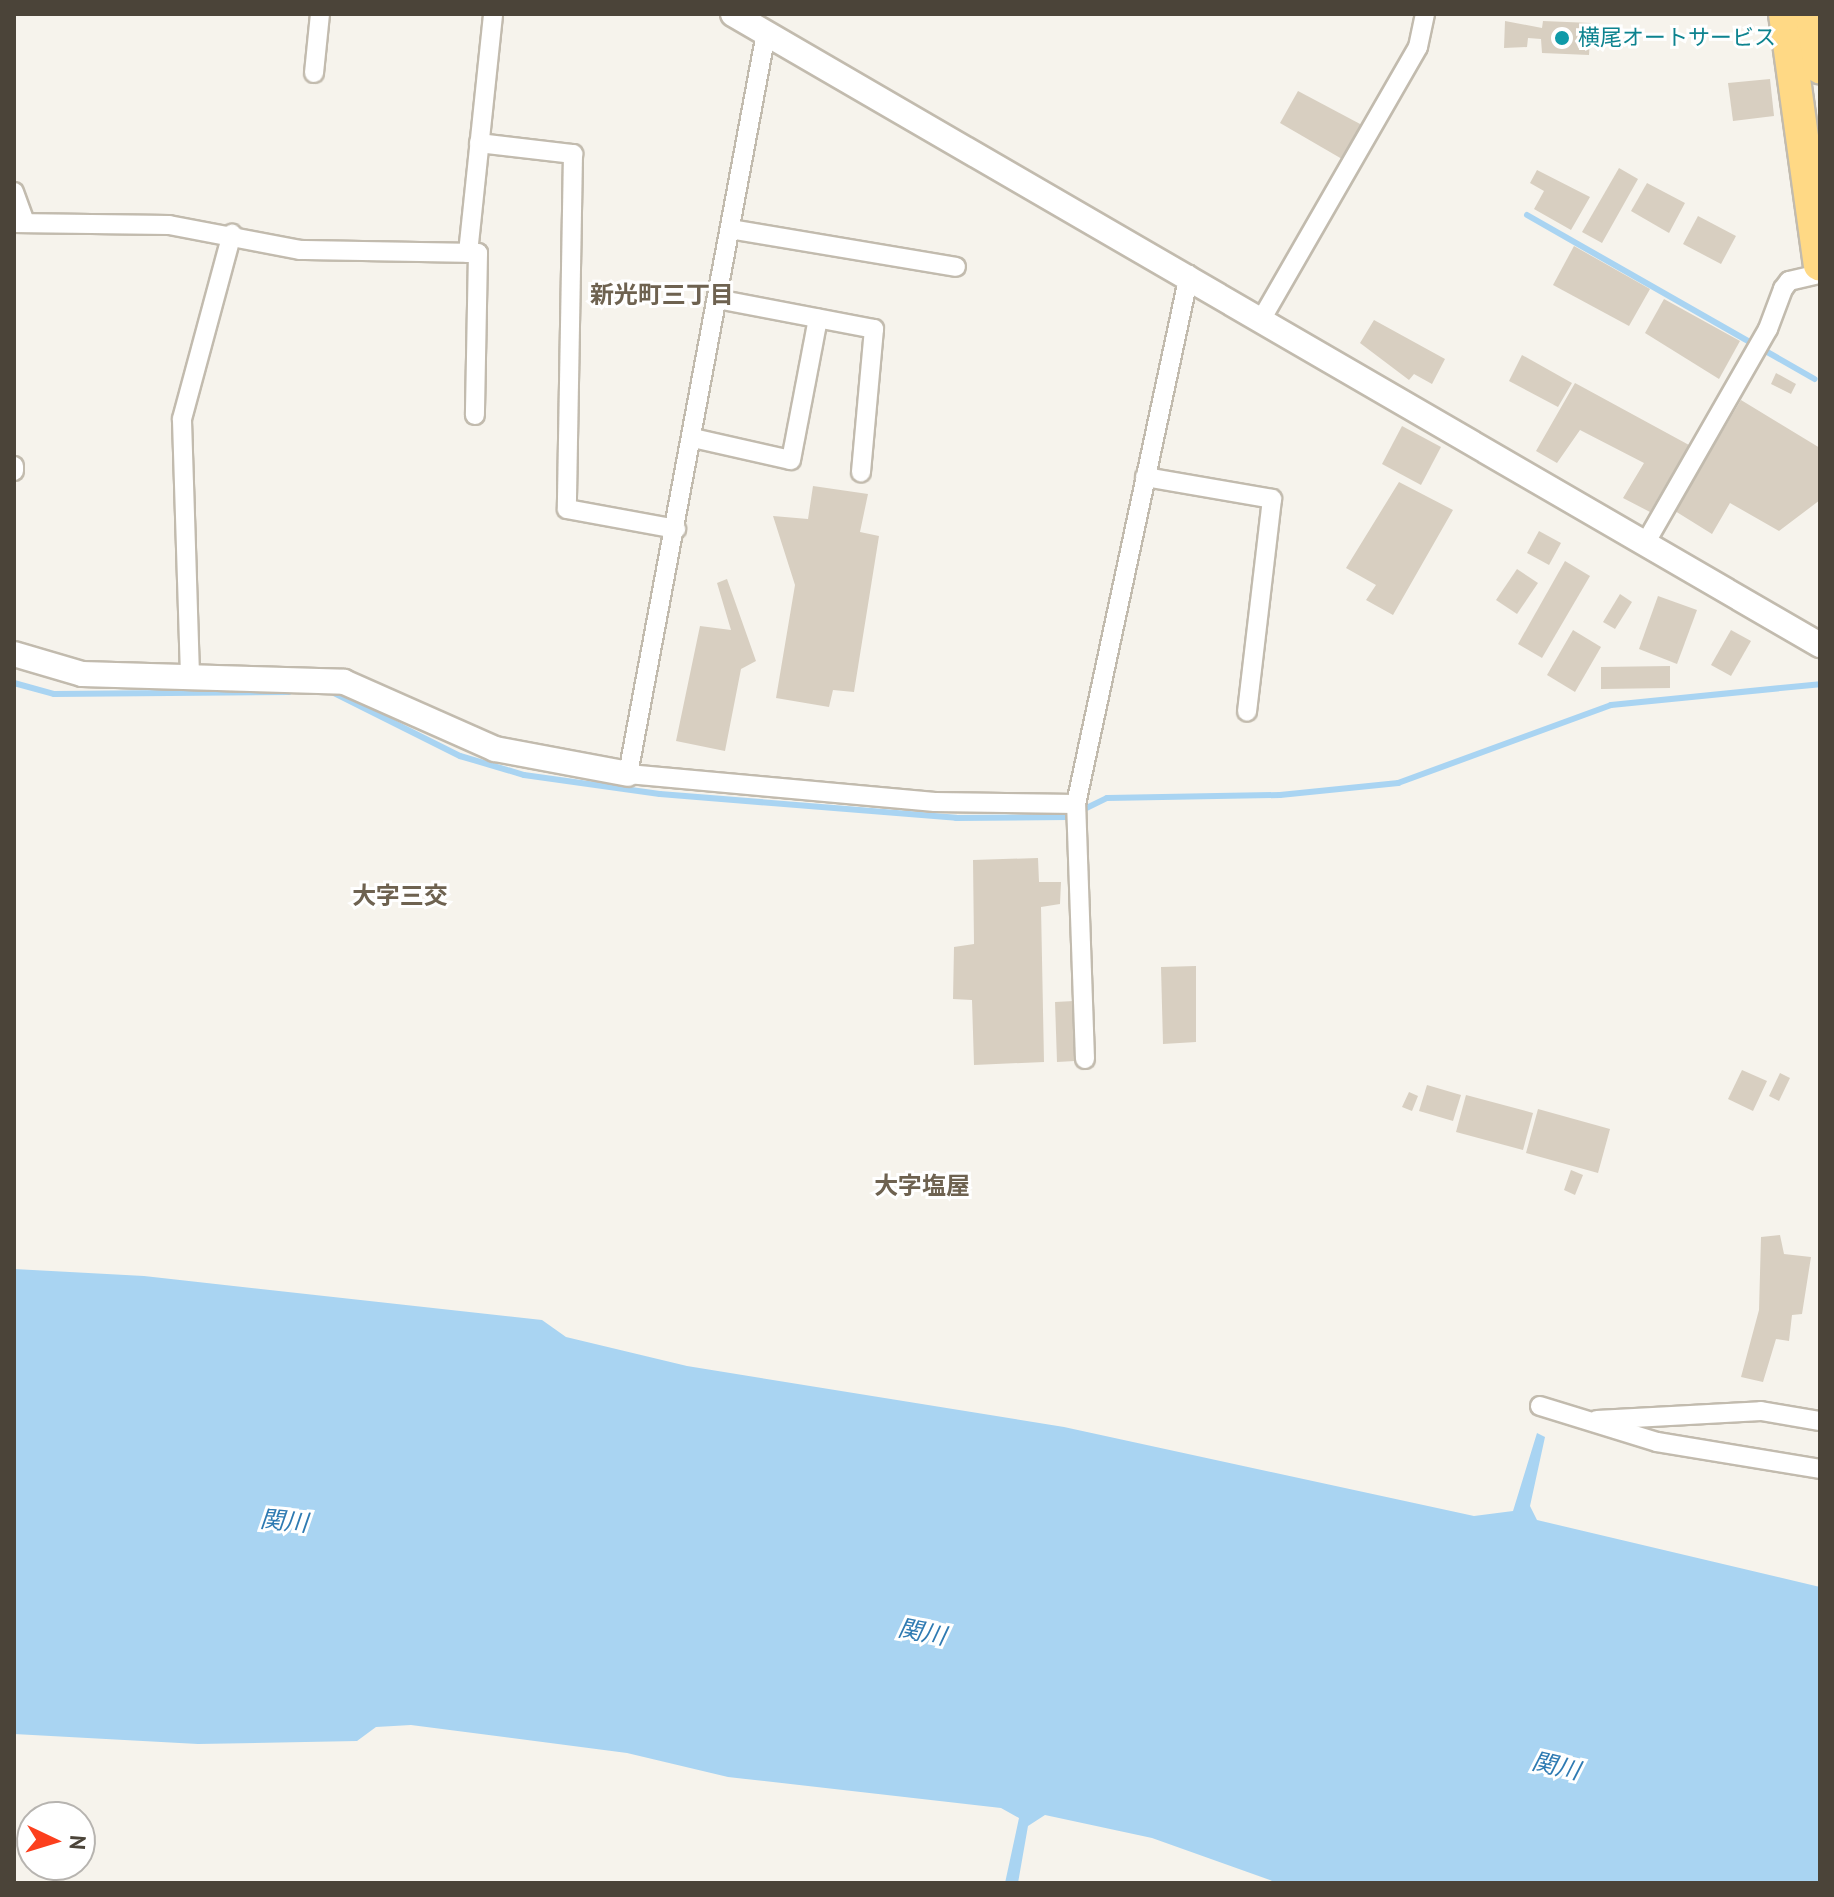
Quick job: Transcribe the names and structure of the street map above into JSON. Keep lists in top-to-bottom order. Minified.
{"districts":["新光町三丁目","大字三交","大字塩屋"],"water":["関川"],"places":["横尾オートサービス"],"north":"right"}
